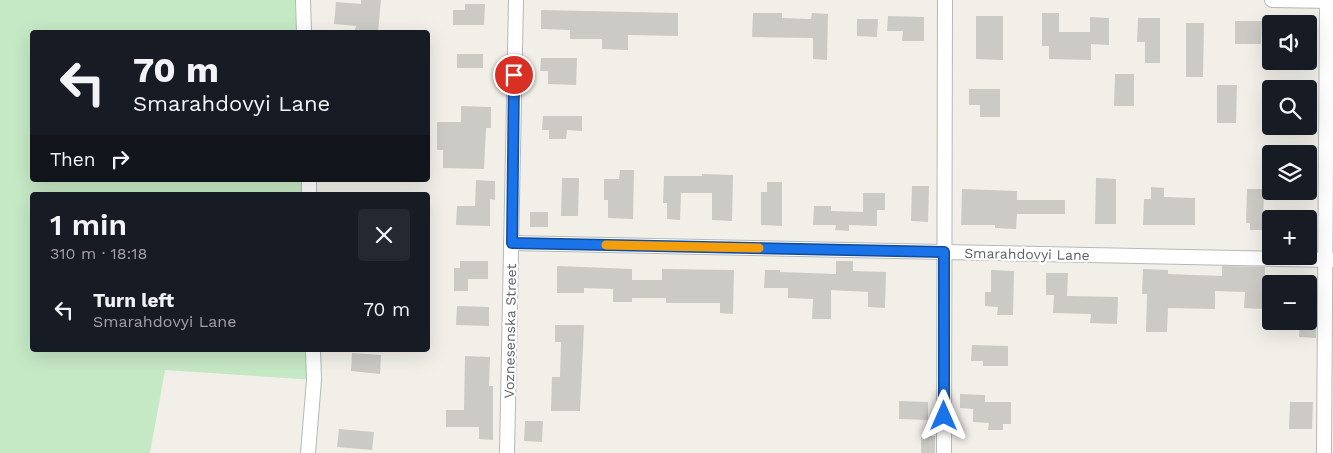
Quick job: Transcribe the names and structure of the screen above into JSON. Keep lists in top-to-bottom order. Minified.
{"streets":{"street":["Smarahdovyi Lane","Voznesenska Street"]},"crossings":[["Smarahdovyi Lane","Voznesenska Street"]],"page":{"map_buttons":["+","−"],"turn":["70 m","Smarahdovyi Lane"],"then":"Then","heading":["1 min","310 m · 18:18"],"list":[{"name":"Turn left","note":"Smarahdovyi Lane","value":"70 m"}]}}
